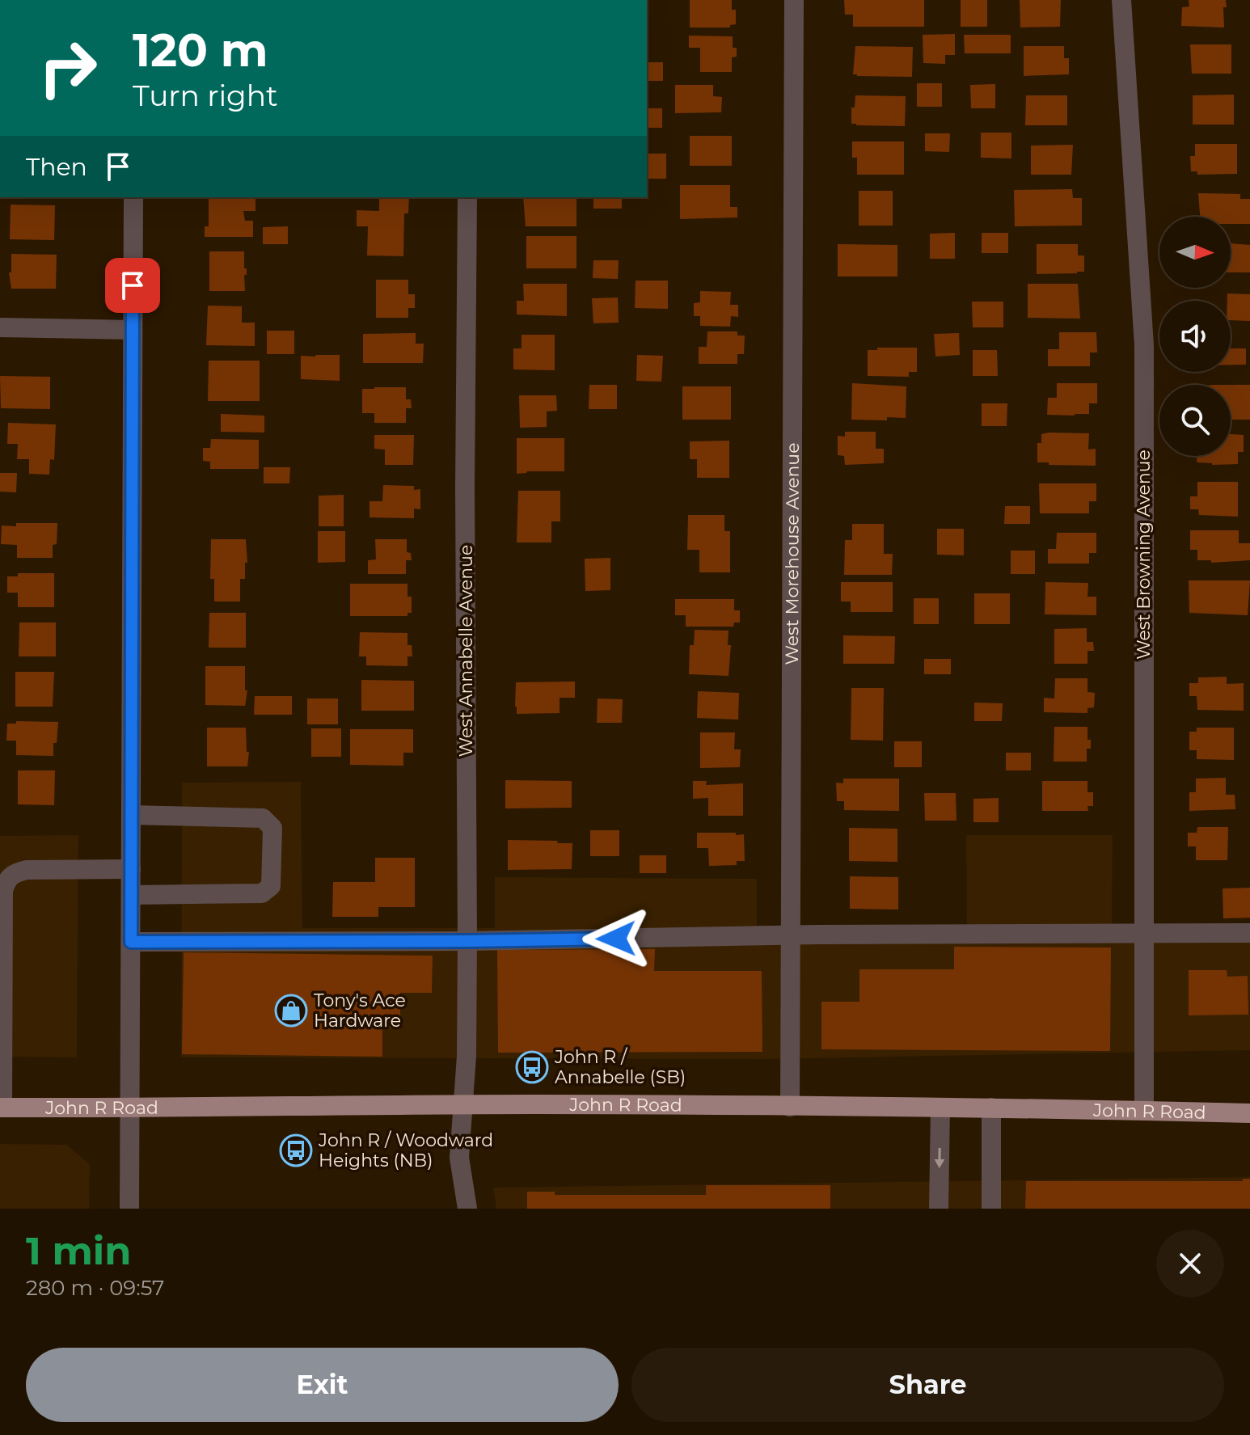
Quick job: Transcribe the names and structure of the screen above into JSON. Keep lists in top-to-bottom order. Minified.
{"streets":{"main road":["John R Road"],"street":["West Morehouse Avenue","West Browning Avenue","West Annabelle Avenue"]},"crossings":[["West Morehouse Avenue","John R Road"],["West Browning Avenue","John R Road"],["West Annabelle Avenue","John R Road"]],"places":{"shop":["Tony's Ace Hardware"],"bus stop":["John R / Annabelle (SB)","John R / Woodward Heights (NB)"]},"north":"right","page":{"turn":["120 m","Turn right"],"then":"Then","heading":["1 min","280 m · 09:57"],"buttons":["Exit","Share"]}}
